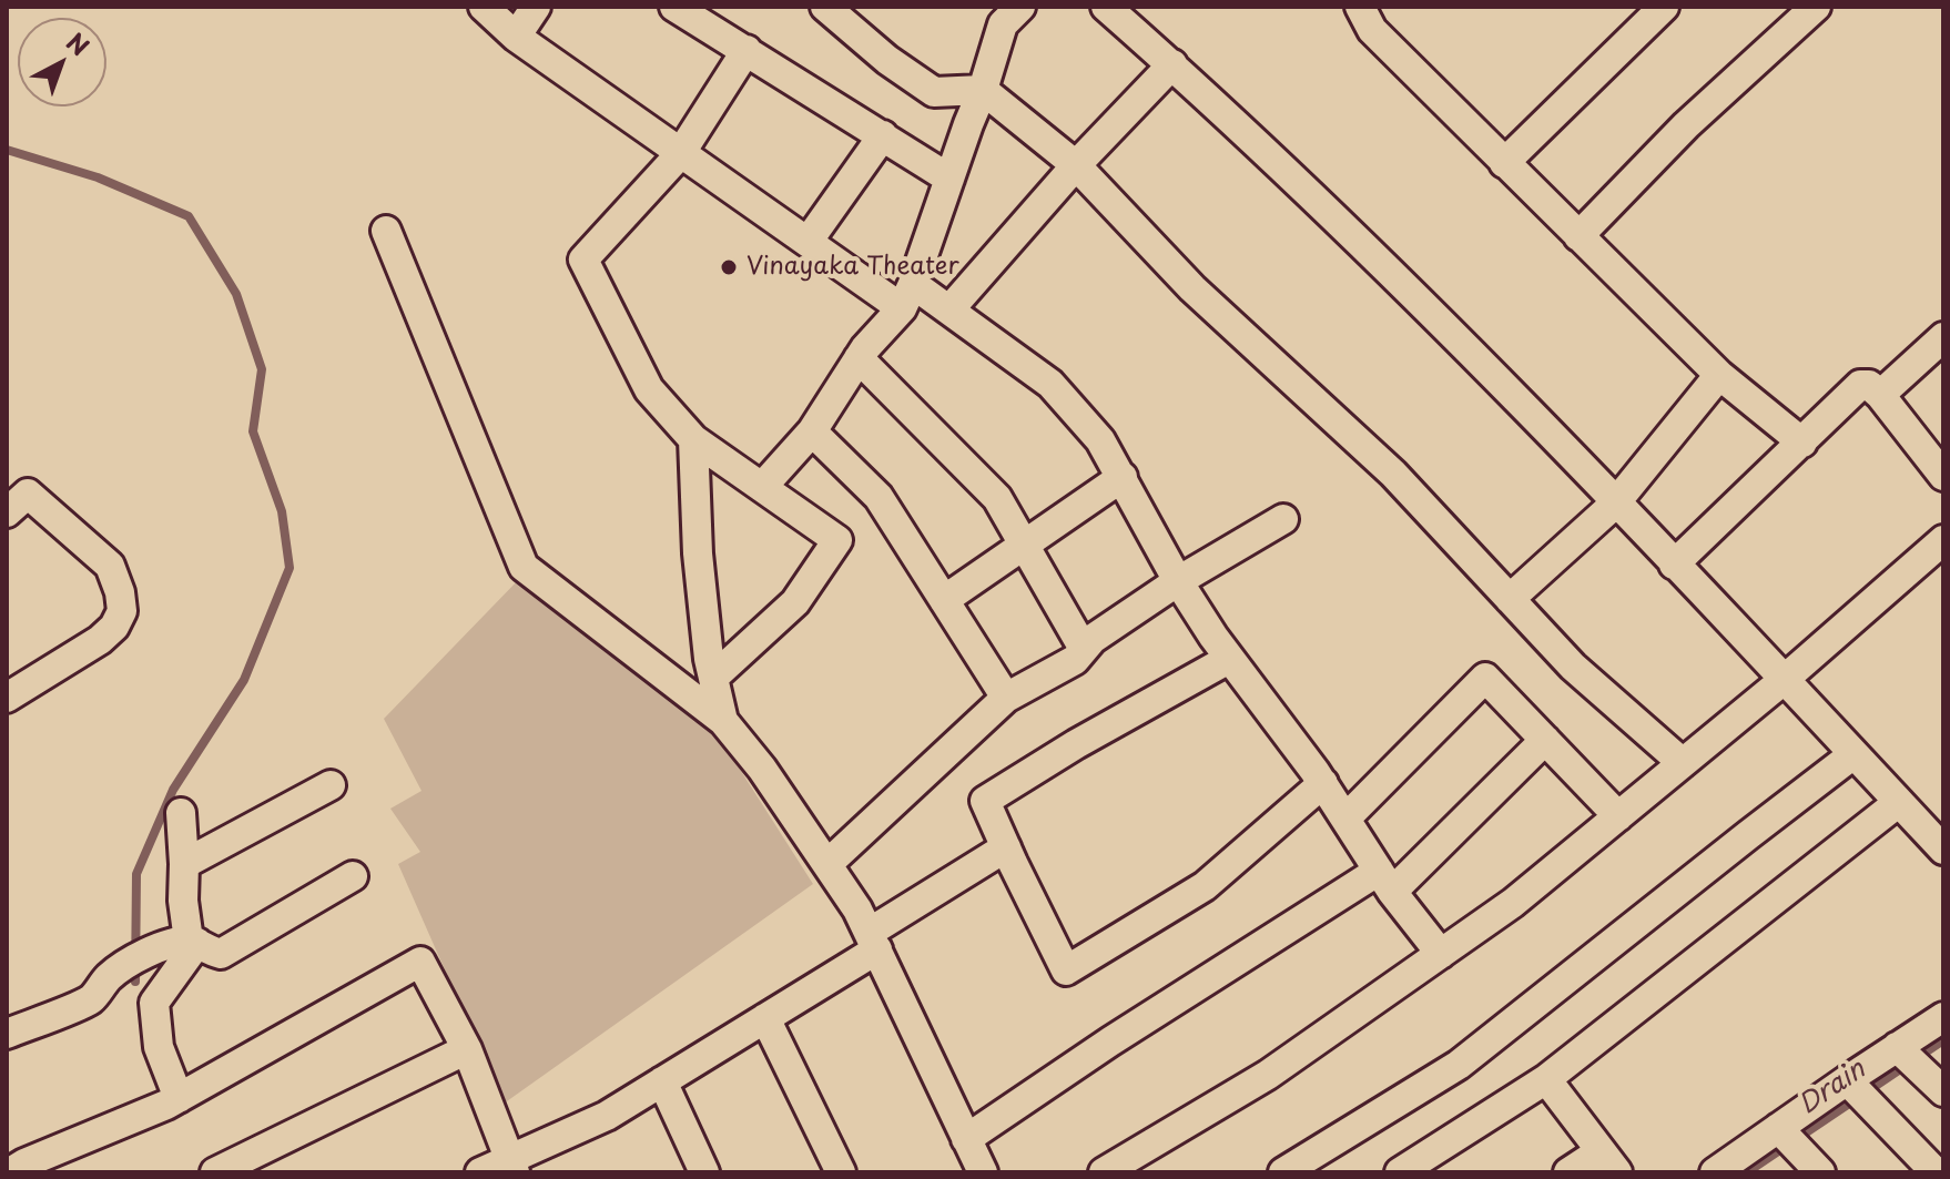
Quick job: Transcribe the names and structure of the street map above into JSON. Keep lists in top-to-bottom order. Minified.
{"water":["Drain"],"places":["Vinayaka Theater"],"north":"top right"}
